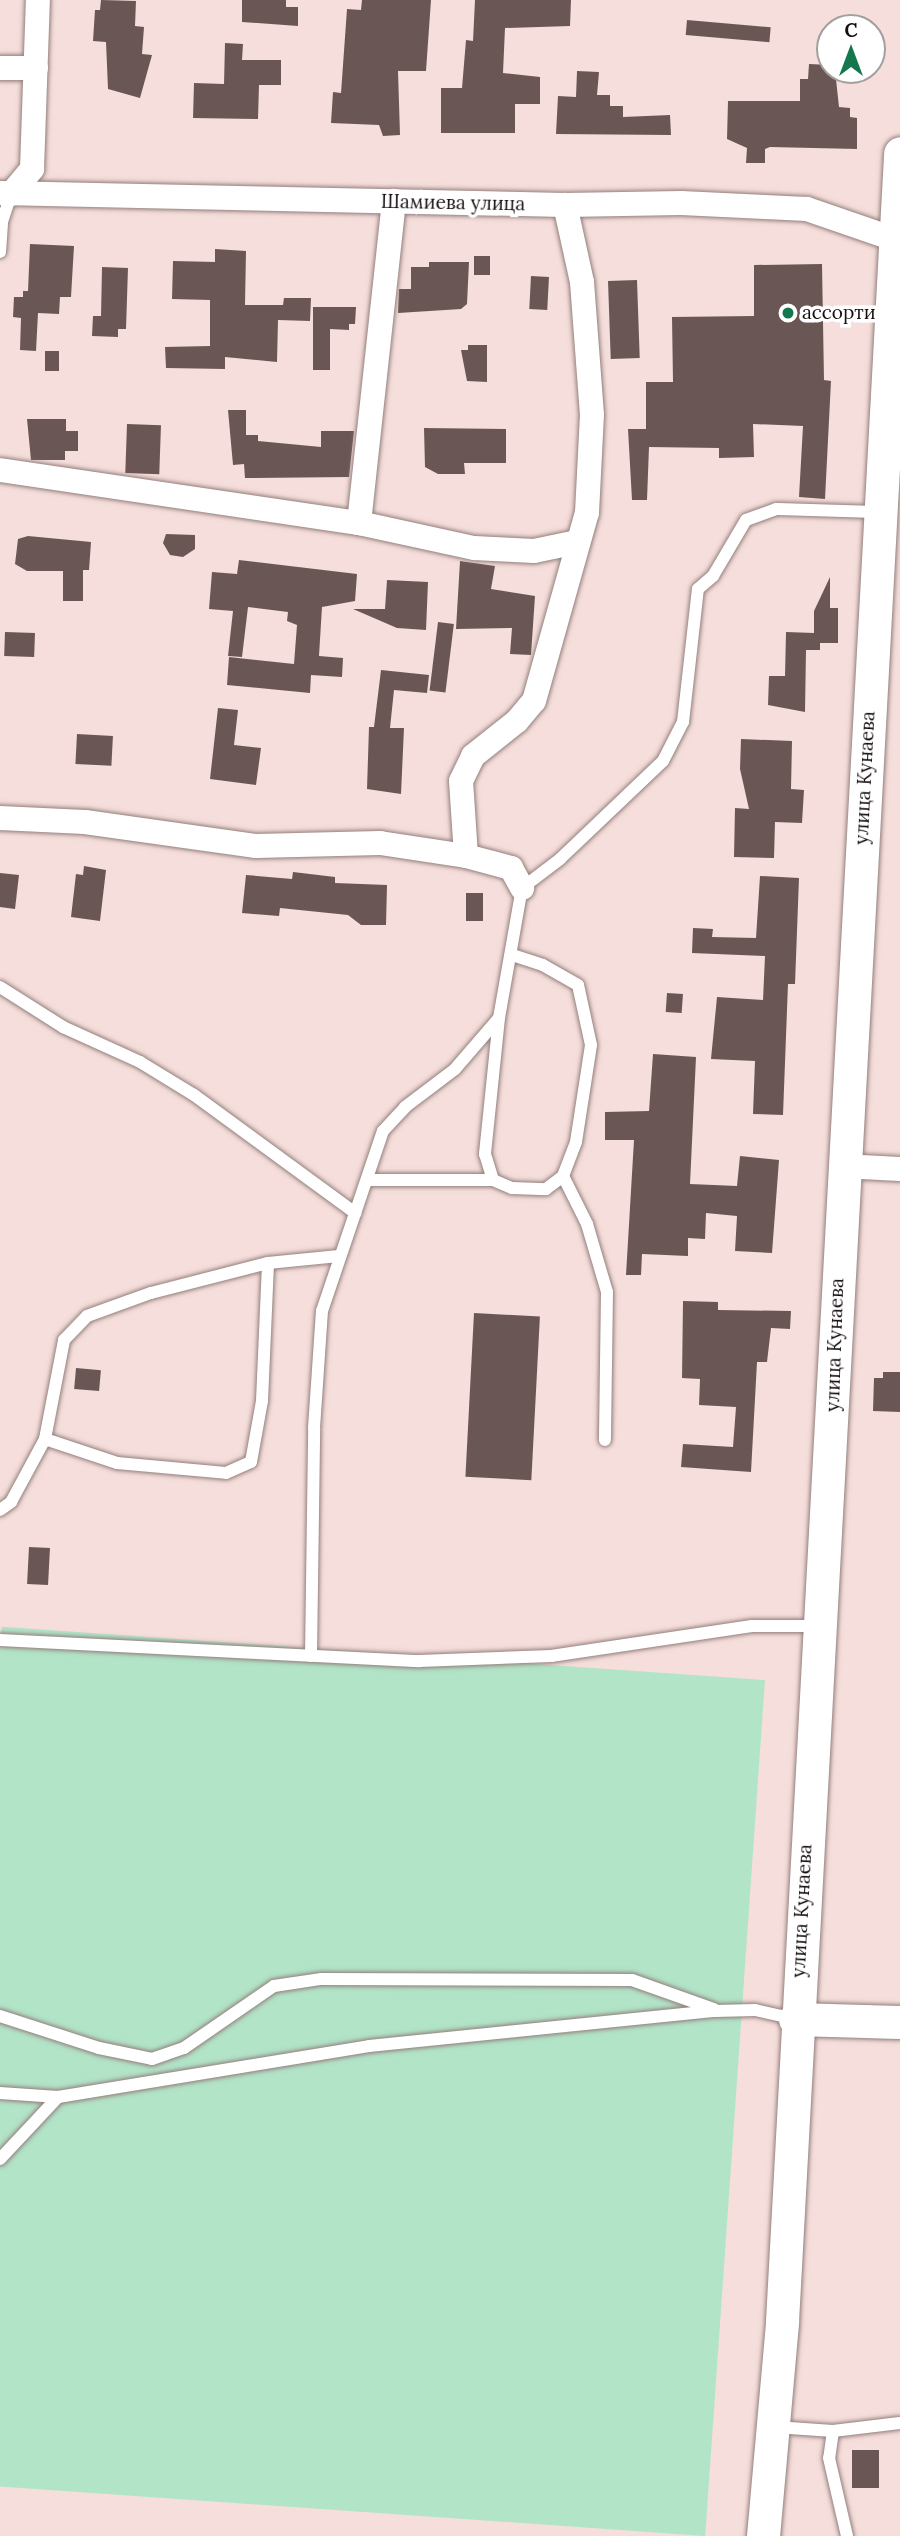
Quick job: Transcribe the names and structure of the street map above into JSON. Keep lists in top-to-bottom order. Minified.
{"streets":{"main road":["улица Кунаева"],"street":["Шамиева улица"]},"crossings":[["Шамиева улица","улица Кунаева"]],"places":["ассорти"],"north":"top"}
